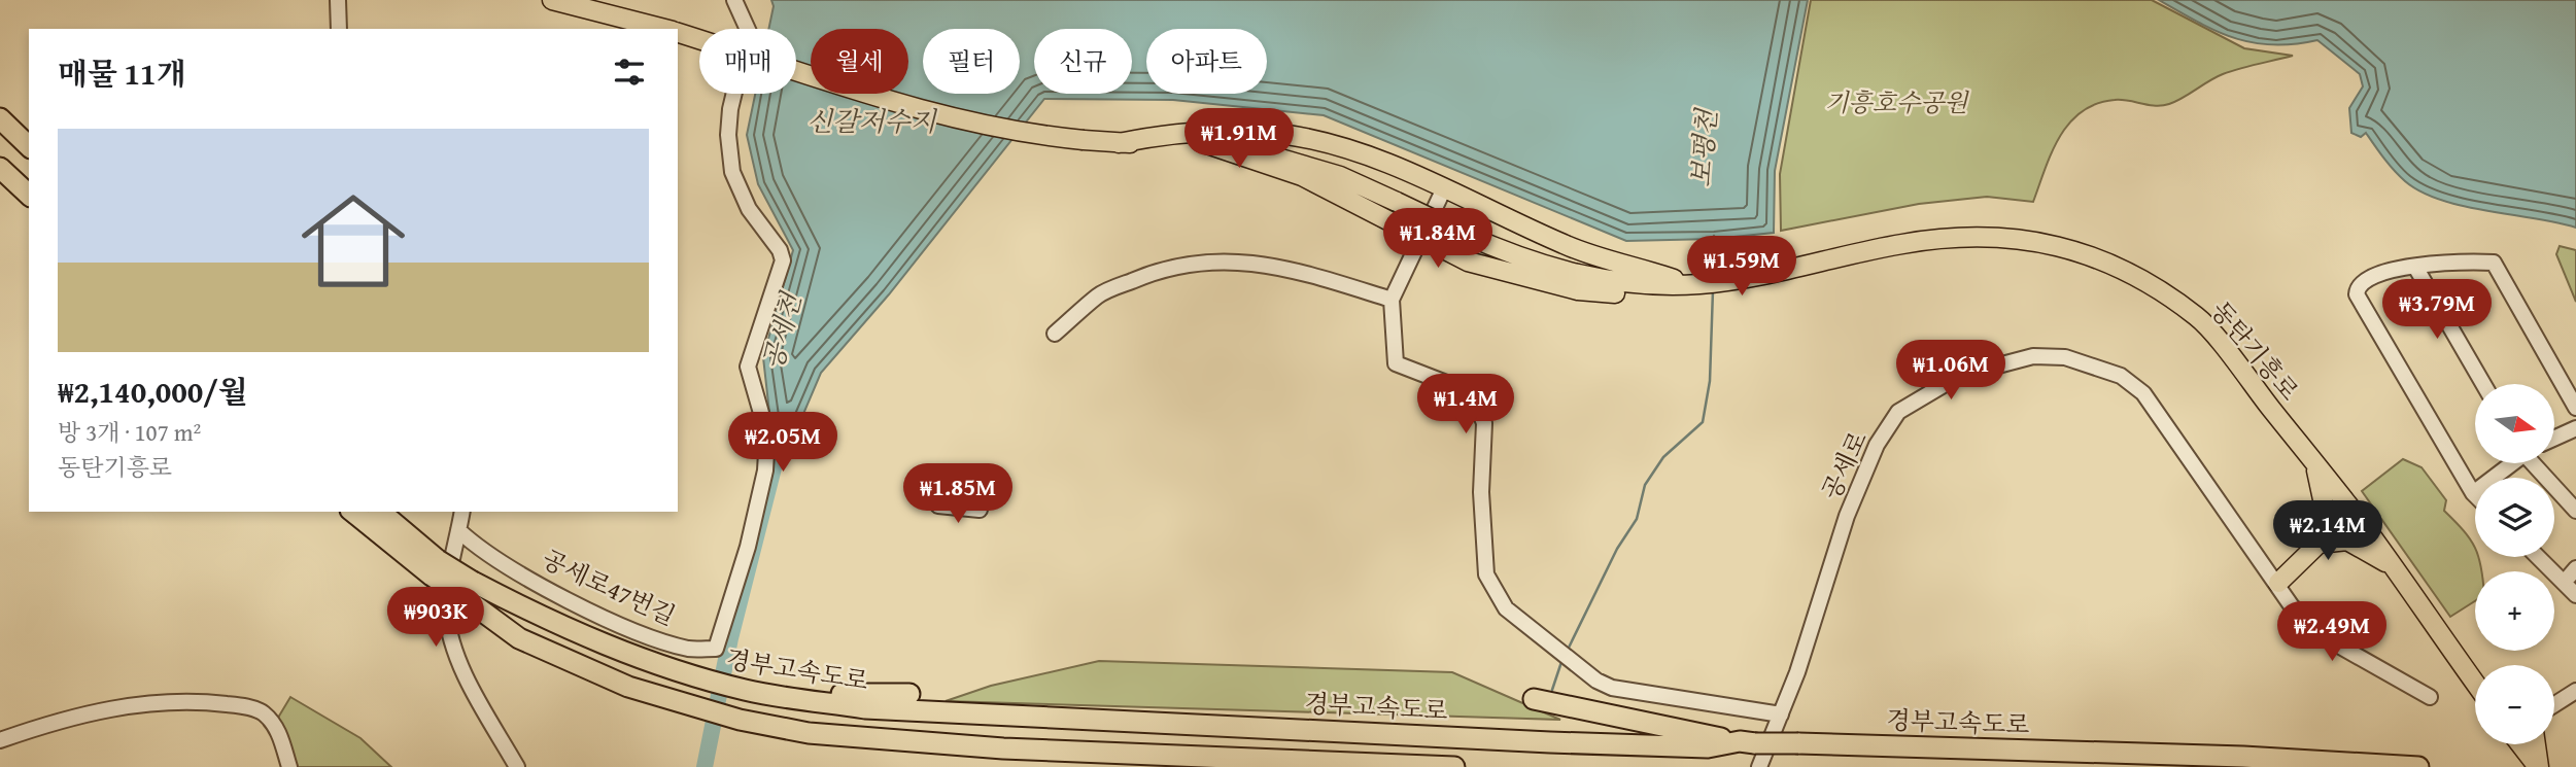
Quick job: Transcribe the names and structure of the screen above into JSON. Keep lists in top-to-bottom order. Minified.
{"streets":{"highway":["경부고속도로"],"main road":["동탄기흥로"],"street":["공세로","공세로47번길"]},"water":["신갈저수지","보평천","공세천"],"parks":["기흥호수공원"],"north":"right","page":{"chip":["매매","월세","필터","신규","아파트"],"heading":"매물 11개","price":["₩1.91M","₩1.84M","₩1.59M","₩3.79M","₩1.06M","₩1.4M","₩2.05M","₩1.85M","₩2.14M","₩903K","₩2.49M"],"list":[{"name":"₩2,140,000/월","note":"방 3개 · 107 m² · 동탄기흥로"}],"map_buttons":["+","−"]}}
